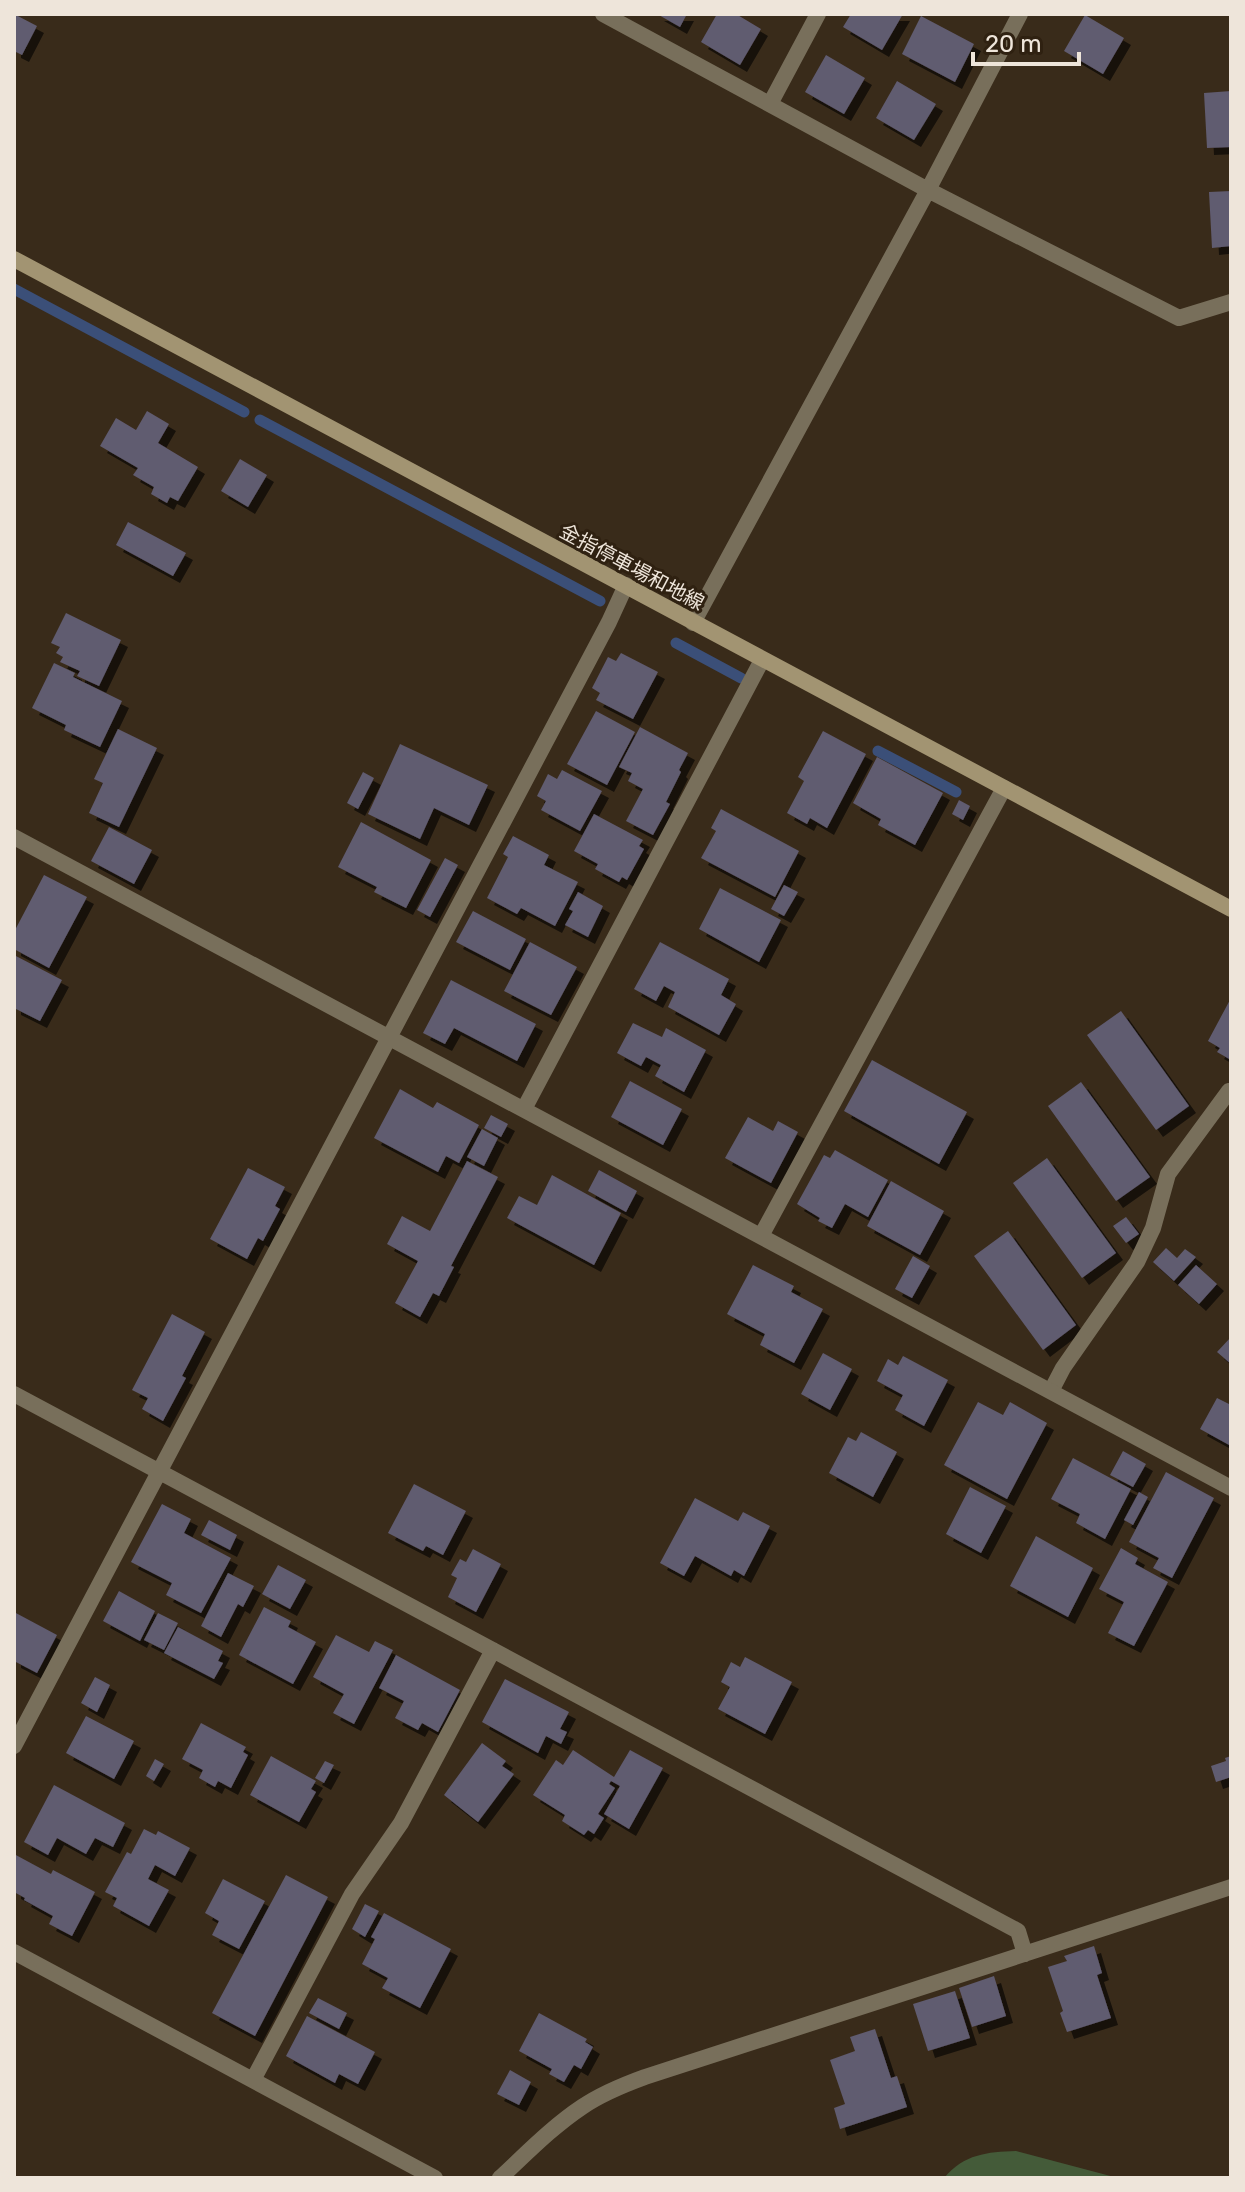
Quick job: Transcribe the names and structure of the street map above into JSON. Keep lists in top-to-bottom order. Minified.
{"streets":{"main road":["金指停車場和地線"]},"scale_bar":"20 m"}
